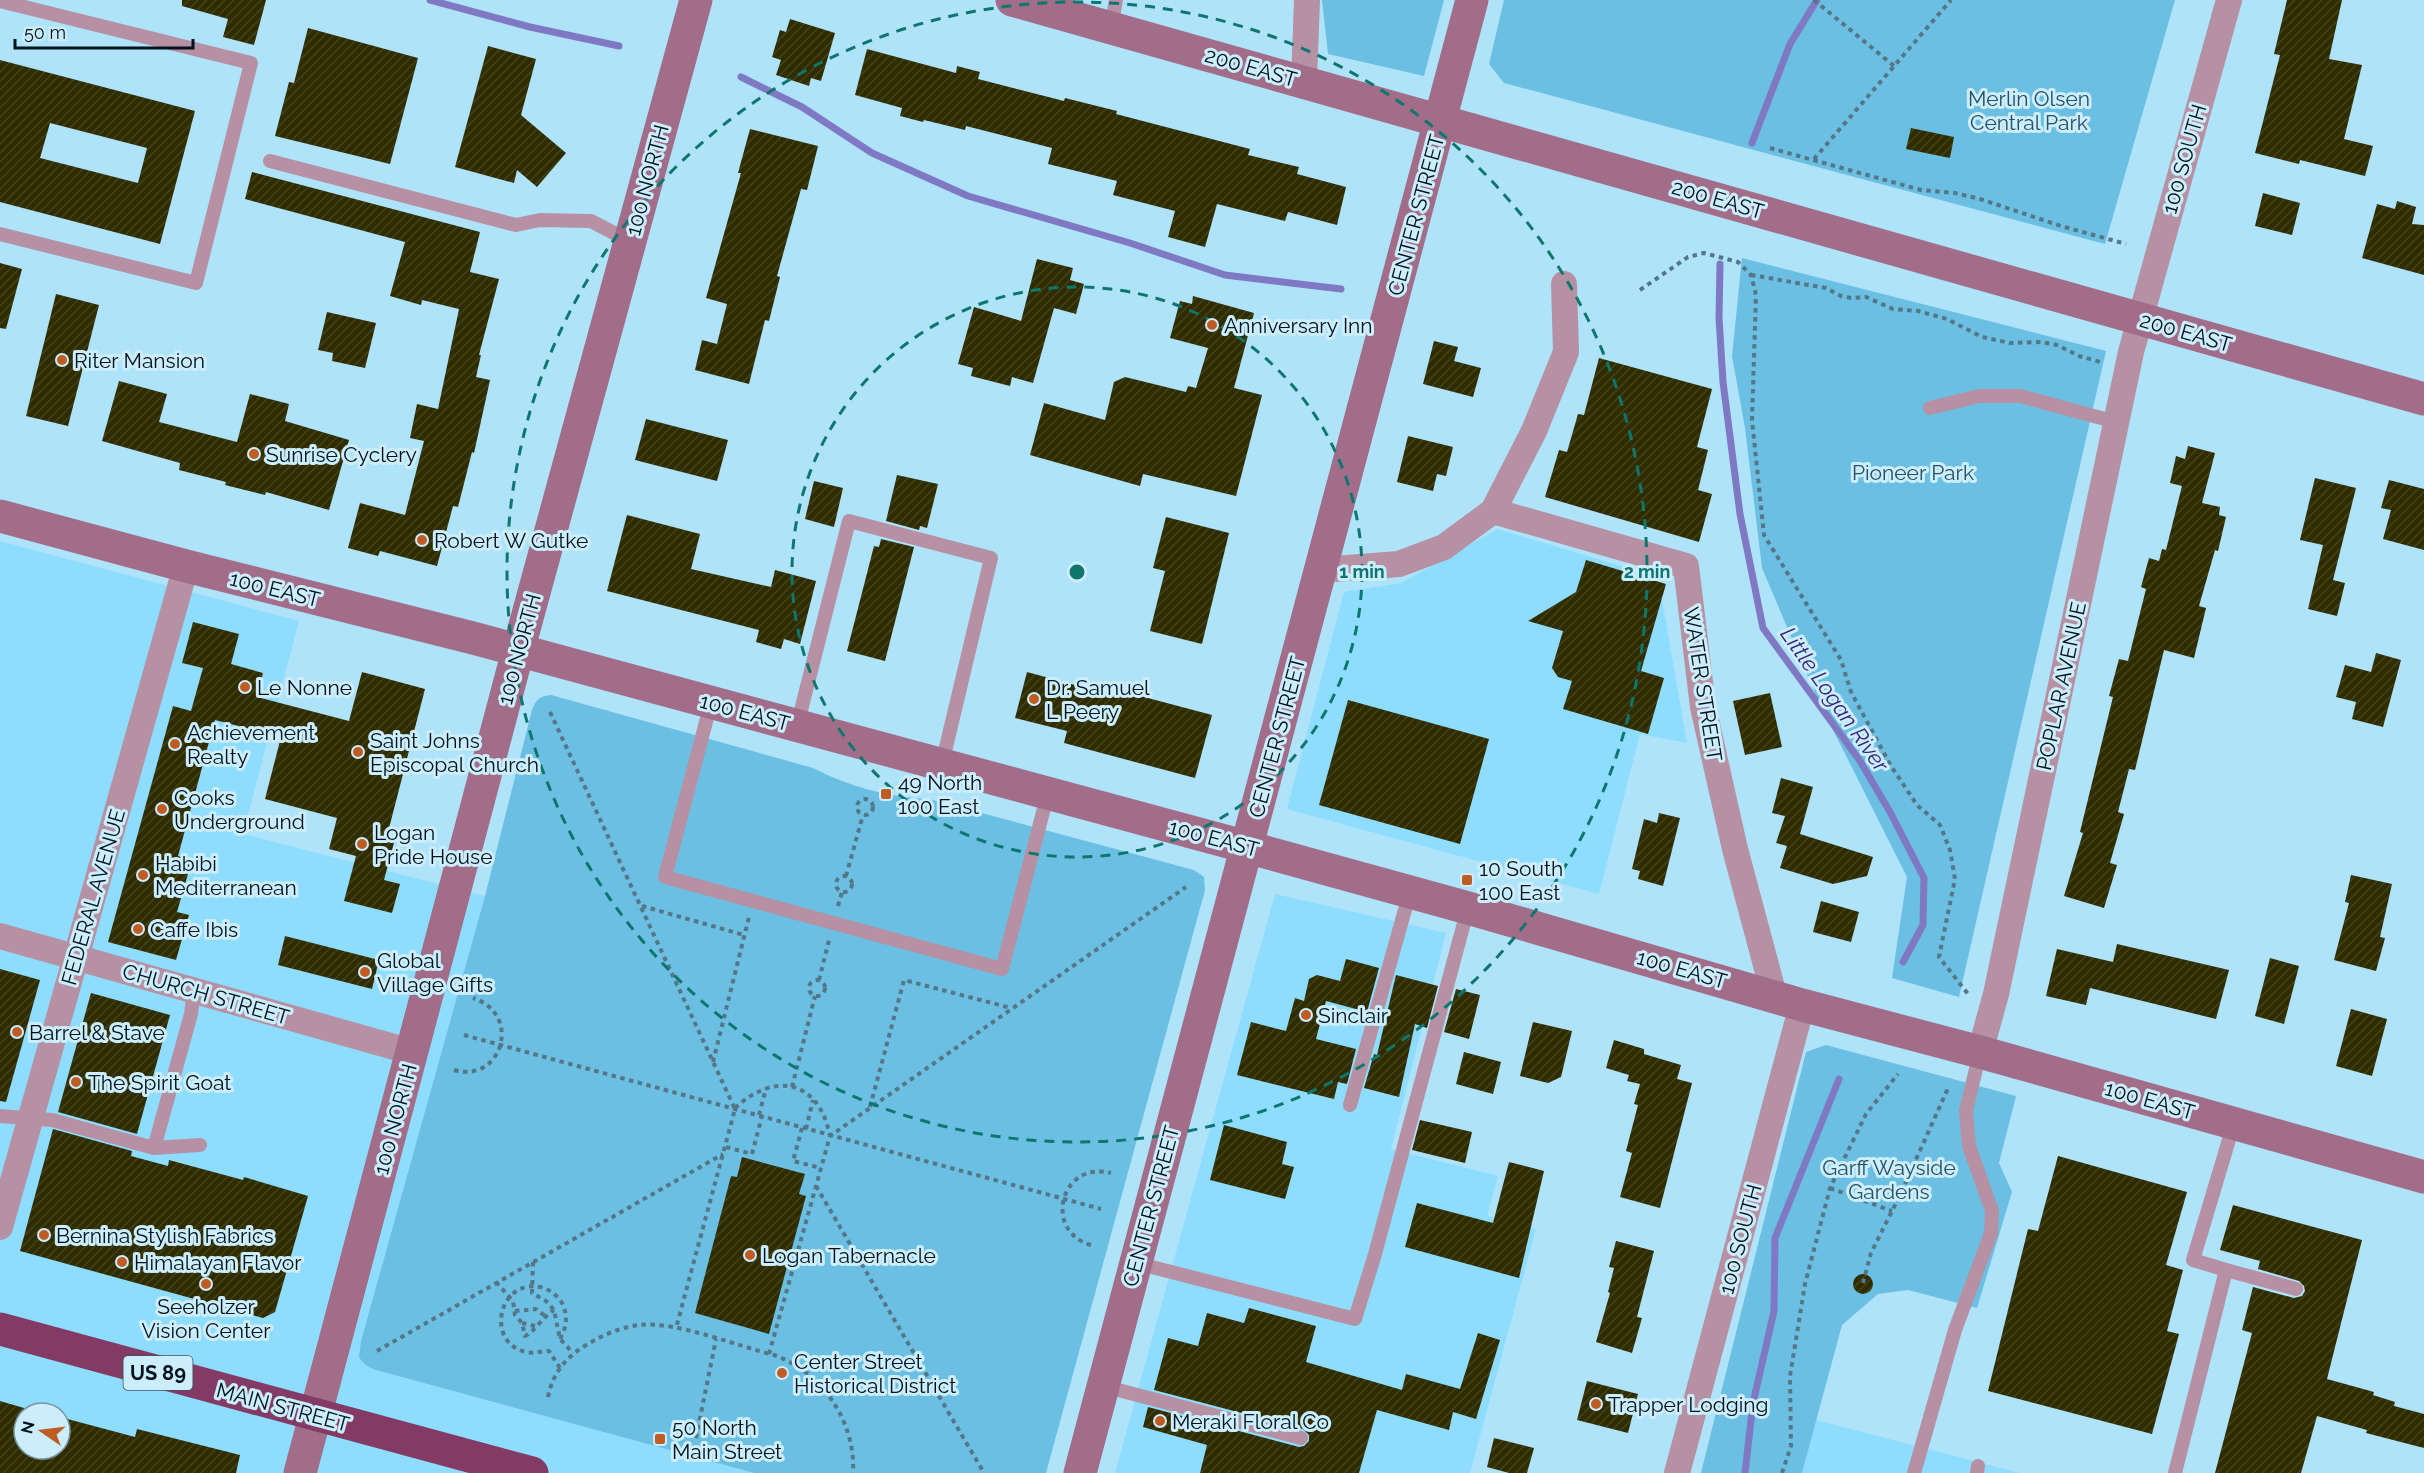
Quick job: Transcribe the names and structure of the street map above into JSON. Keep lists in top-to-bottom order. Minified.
{"streets":{"highway":["US 89","MAIN STREET"],"main road":["200 EAST","100 NORTH","CENTER STREET","100 EAST"],"street":["100 SOUTH","WATER STREET","POPLAR AVENUE","FEDERAL AVENUE","CHURCH STREET"]},"crossings":[["200 EAST","100 SOUTH"],["200 EAST","CENTER STREET"],["200 EAST","POPLAR AVENUE"],["100 SOUTH","100 EAST"],["100 SOUTH","WATER STREET"],["100 SOUTH","POPLAR AVENUE"],["100 NORTH","100 EAST"],["100 NORTH","CHURCH STREET"],["100 NORTH","MAIN STREET"],["CENTER STREET","100 EAST"],["100 EAST","WATER STREET"],["100 EAST","POPLAR AVENUE"],["100 EAST","FEDERAL AVENUE"],["FEDERAL AVENUE","CHURCH STREET"]],"water":["Little Logan River"],"parks":["Merlin Olsen Central Park","Pioneer Park","Garff Wayside Gardens"],"places":{"other":["Anniversary Inn","Riter Mansion","Sunrise Cyclery","Robert W Gutke","Le Nonne","Dr. Samuel L Peery","Achievement Realty","Saint Johns Episcopal Church","Cooks Underground","Logan Pride House","Habibi Mediterranean","Caffe Ibis","Global Village Gifts","Sinclair","Barrel & Stave","The Spirit Goat","Bernina Stylish Fabrics","Logan Tabernacle","Himalayan Flavor","Seeholzer Vision Center","Center Street Historical District","Trapper Lodging","Meraki Floral Co"],"transit":["49 North 100 East","10 South 100 East","50 North Main Street"]},"scale_bar":"50 m","north":"left","rings":["1 min","2 min"]}
